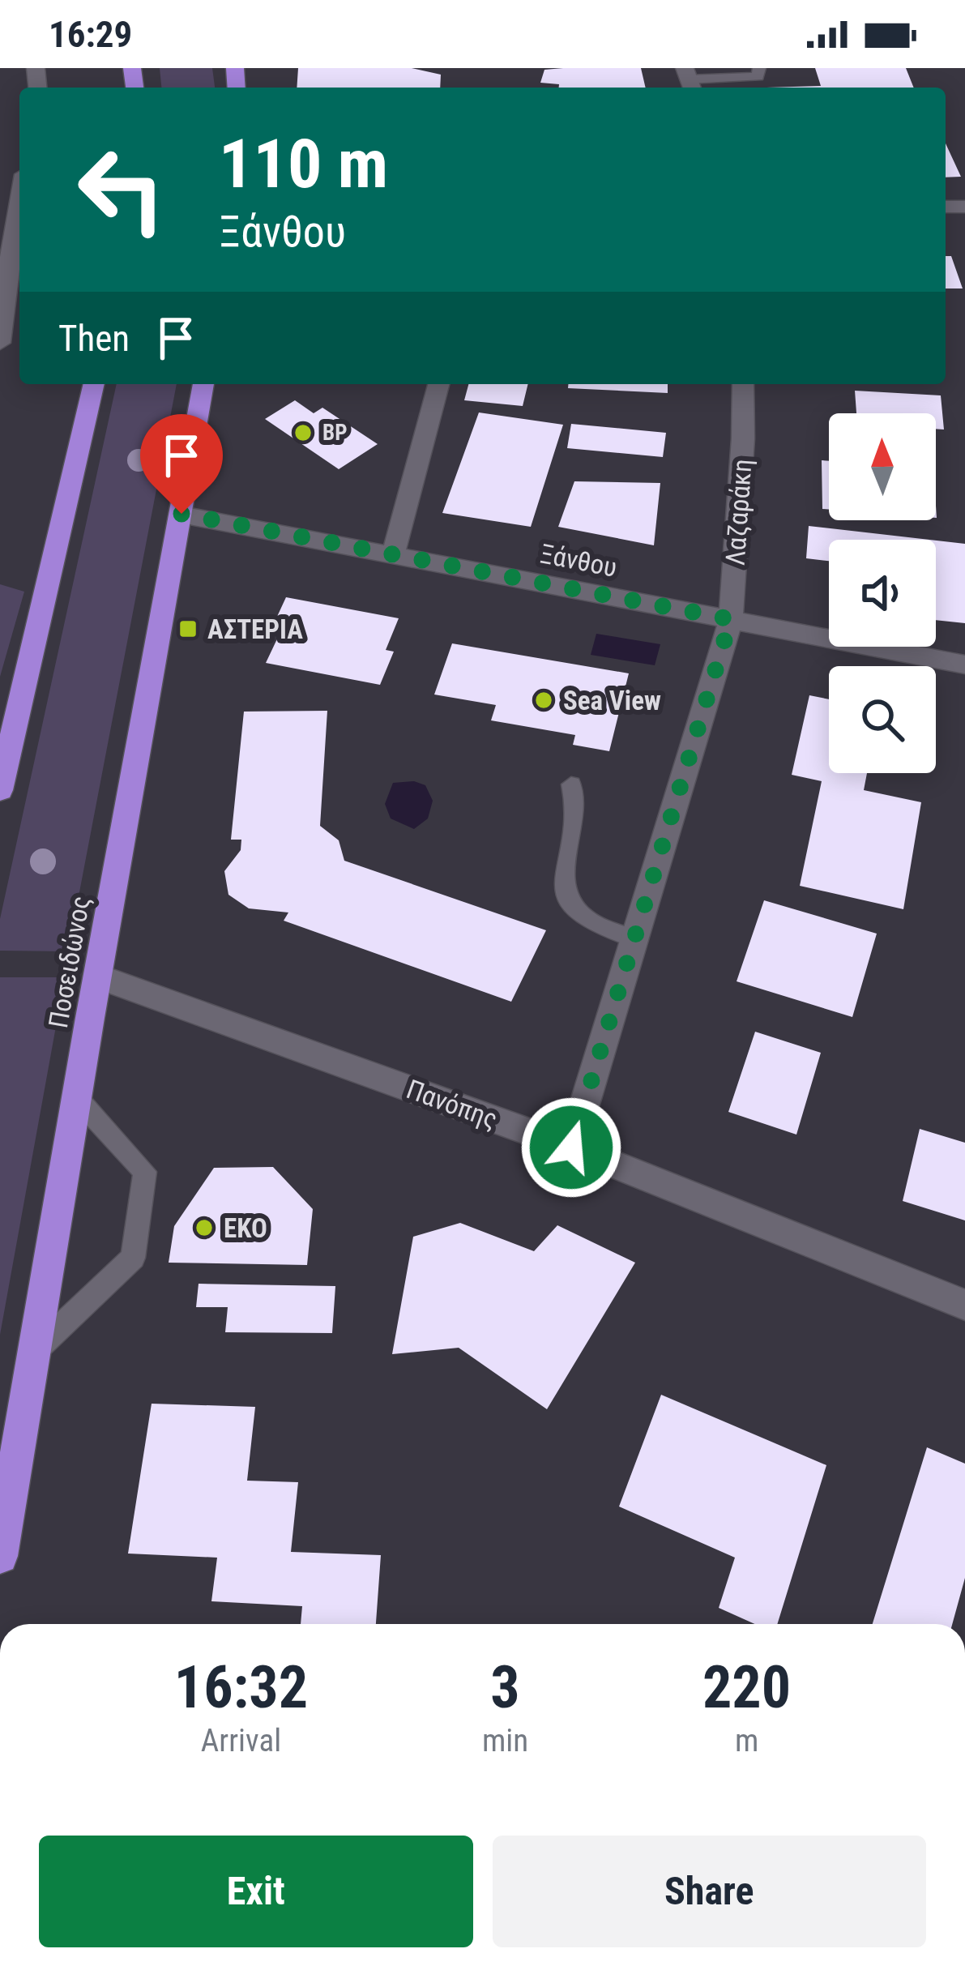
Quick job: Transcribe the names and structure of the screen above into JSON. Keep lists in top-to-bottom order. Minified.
{"streets":{"highway":["Ποσειδώνος"],"street":["Λαζαράκη","Ξάνθου","Πανόπης"]},"crossings":[["Λαζαράκη","Ξάνθου"],["Λαζαράκη","Πανόπης"],["Ξάνθου","Ποσειδώνος"],["Ποσειδώνος","Πανόπης"]],"places":{"other":["BP","Sea View","EKO"],"transit":["ΑΣΤΕΡΙΑ"]},"north":"top","page":{"status":"16:29","turn":["110 m","Ξάνθου"],"then":"Then","eta":["16:32","Arrival","3","min","220","m"],"buttons":["Exit","Share"]}}
